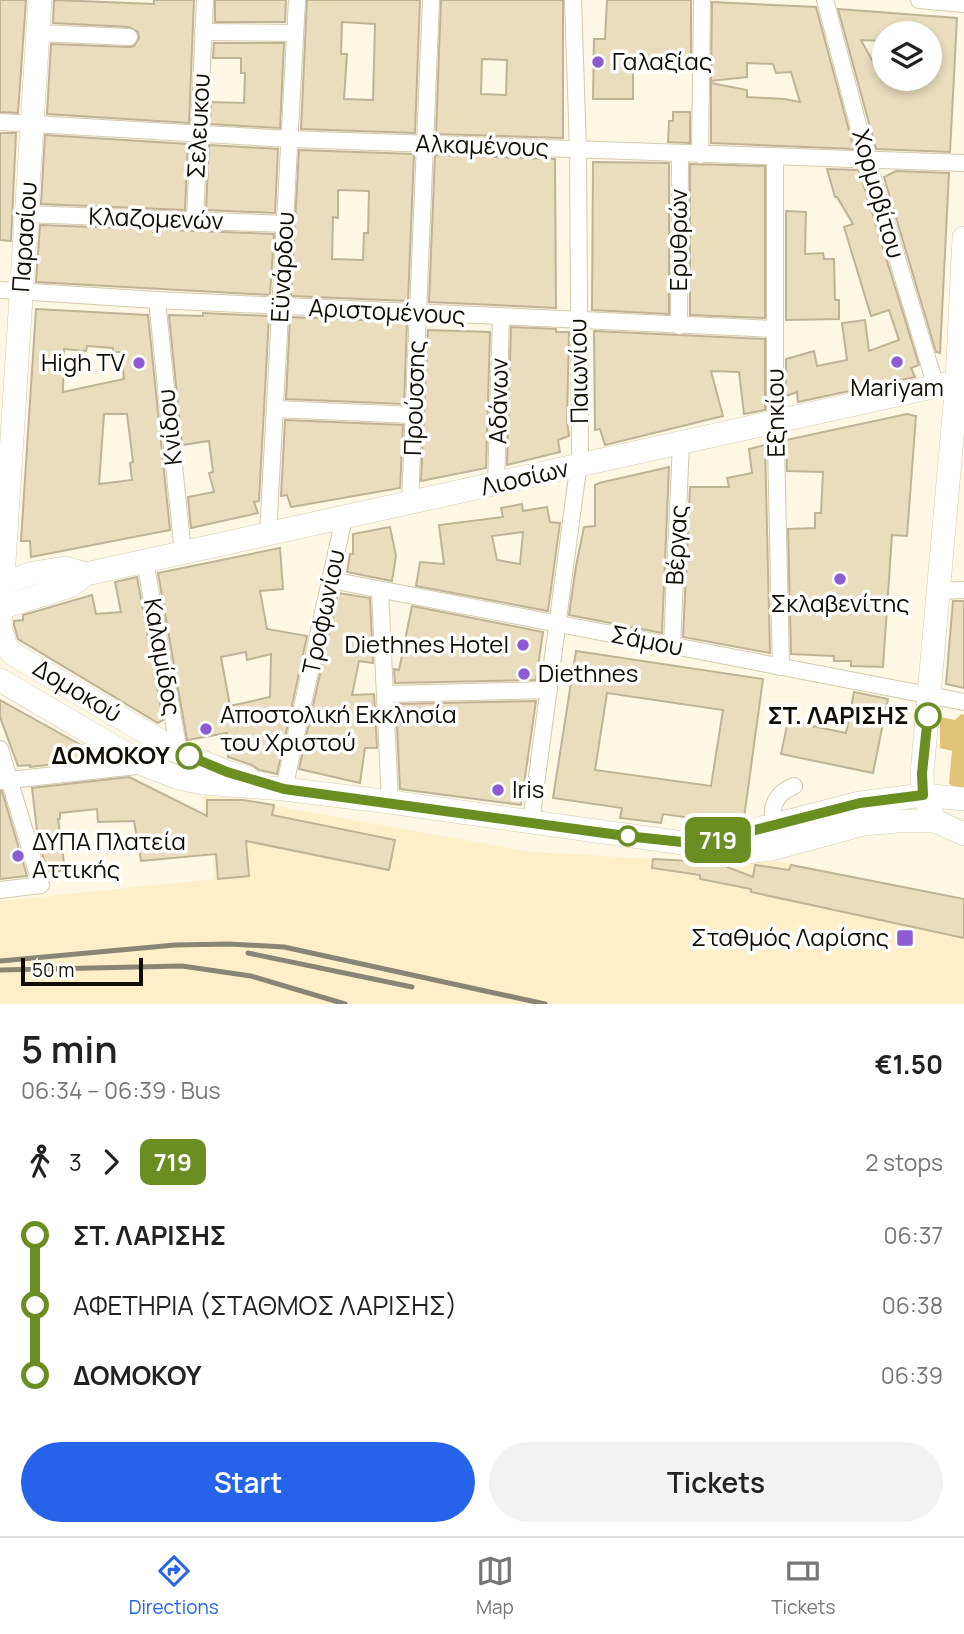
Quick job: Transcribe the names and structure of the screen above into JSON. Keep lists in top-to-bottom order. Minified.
{"streets":{"main road":["Παρασίου","Λιοσίων","Δομοκού"],"street":["Σελευκου","Αλκαμένους","Χορμοβίτου","Κλαζομενών","Ερυθρών","Εϋνάρδου","Αριστομένους","Παιωνίου","Προύσσης","Αδάνων","Εξηκίου","Κνίδου","Βέργας","Τροφωνίου","Σάμου","Καλαμίδος"]},"crossings":[["Σελευκου","Αλκαμένους"],["Σελευκου","Κλαζομενών"],["Αλκαμένους","Χορμοβίτου"],["Αλκαμένους","Παρασίου"],["Αλκαμένους","Ερυθρών"],["Αλκαμένους","Εϋνάρδου"],["Αλκαμένους","Παιωνίου"],["Αλκαμένους","Προύσσης"],["Αλκαμένους","Εξηκίου"],["Χορμοβίτου","Λιοσίων"],["Κλαζομενών","Παρασίου"],["Κλαζομενών","Εϋνάρδου"],["Παρασίου","Αριστομένους"],["Παρασίου","Λιοσίων"],["Παρασίου","Δομοκού"],["Ερυθρών","Αριστομένους"],["Εϋνάρδου","Αριστομένους"],["Εϋνάρδου","Λιοσίων"],["Αριστομένους","Παιωνίου"],["Αριστομένους","Προύσσης"],["Αριστομένους","Αδάνων"],["Αριστομένους","Εξηκίου"],["Αριστομένους","Κνίδου"],["Παιωνίου","Λιοσίων"],["Παιωνίου","Σάμου"],["Παιωνίου","Δομοκού"],["Προύσσης","Λιοσίων"],["Αδάνων","Λιοσίων"],["Εξηκίου","Λιοσίων"],["Εξηκίου","Σάμου"],["Κνίδου","Λιοσίων"],["Λιοσίων","Βέργας"],["Λιοσίων","Τροφωνίου"],["Λιοσίων","Καλαμίδος"],["Λιοσίων","Δομοκού"],["Βέργας","Σάμου"],["Τροφωνίου","Σάμου"],["Τροφωνίου","Δομοκού"],["Καλαμίδος","Δομοκού"]],"places":{"other":["Γαλαξίας","Mariyam","High TV","Σκλαβενίτης","Diethnes Hotel","Diethnes","ΣΤ. ΛΑΡΙΣΗΣ","Αποστολική Εκκλησία του Χριστού","ΔΟΜΟΚΟΥ","Iris","ΔΥΠΑ Πλατεία Αττικής"],"transit":["Σταθμός Λαρίσης"]},"lines":["bus line 719"],"scale_bar":"50 m","page":{"on_map":"719","scale":"50 m","heading":["5 min","06:34 – 06:39 · Bus","€1.50"],"legs":["3","719","2 stops"],"list":[{"name":"ΣΤ. ΛΑΡΙΣΗΣ","value":"06:37"},{"name":"ΑΦΕΤΗΡΙΑ (ΣΤΑΘΜΟΣ ΛΑΡΙΣΗΣ)","value":"06:38"},{"name":"ΔΟΜΟΚΟΥ","value":"06:39"}],"buttons":["Start","Tickets"],"tabs":["Directions","Map","Tickets"]}}
